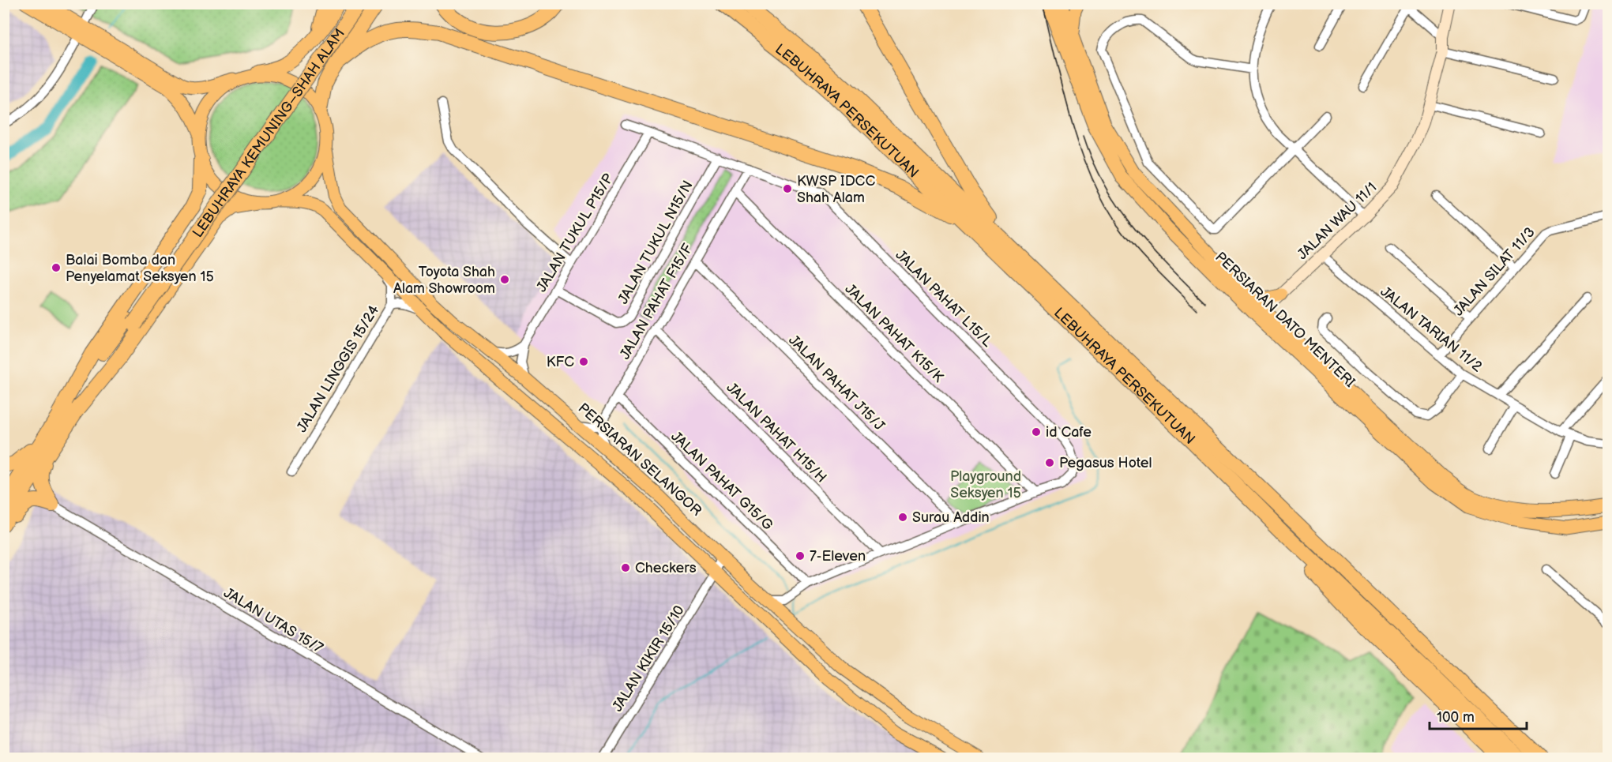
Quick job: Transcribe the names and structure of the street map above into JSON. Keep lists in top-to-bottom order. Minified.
{"streets":{"highway":["LEBUHRAYA PERSEKUTUAN","LEBUHRAYA KEMUNING–SHAH ALAM"],"main road":["PERSIARAN DATO MENTERI","PERSIARAN SELANGOR"],"street":["JALAN WAU 11/1","JALAN TUKUL P15/P","JALAN TUKUL N15/N","JALAN SILAT 11/3","JALAN PAHAT L15/L","JALAN PAHAT F15/F","JALAN TARIAN 11/2","JALAN PAHAT K15/K","JALAN LINGGIS 15/24","JALAN PAHAT J15/J","JALAN PAHAT H15/H","JALAN PAHAT G15/G","JALAN UTAS 15/7","JALAN KIKIR 15/10"]},"crossings":[["JALAN WAU 11/1","PERSIARAN DATO MENTERI"],["JALAN WAU 11/1","JALAN TARIAN 11/2"],["JALAN TUKUL P15/P","JALAN TUKUL N15/N"],["JALAN TUKUL P15/P","JALAN PAHAT L15/L"],["JALAN TUKUL N15/N","JALAN PAHAT L15/L"],["JALAN SILAT 11/3","JALAN TARIAN 11/2"],["JALAN PAHAT L15/L","JALAN PAHAT K15/K"],["JALAN PAHAT L15/L","JALAN PAHAT J15/J"],["JALAN PAHAT L15/L","JALAN PAHAT H15/H"],["JALAN PAHAT L15/L","JALAN PAHAT G15/G"],["JALAN PAHAT F15/F","JALAN PAHAT K15/K"],["JALAN PAHAT F15/F","JALAN PAHAT J15/J"],["JALAN PAHAT F15/F","JALAN PAHAT H15/H"],["JALAN PAHAT F15/F","JALAN PAHAT G15/G"],["JALAN LINGGIS 15/24","PERSIARAN SELANGOR"],["PERSIARAN SELANGOR","JALAN KIKIR 15/10"]],"parks":["Playground Seksyen 15"],"places":["KWSP IDCC Shah Alam","Balai Bomba dan Penyelamat Seksyen 15","Toyota Shah Alam Showroom","KFC","id Cafe","Pegasus Hotel","Surau Addin","7-Eleven","Checkers"],"scale_bar":"100 m"}
